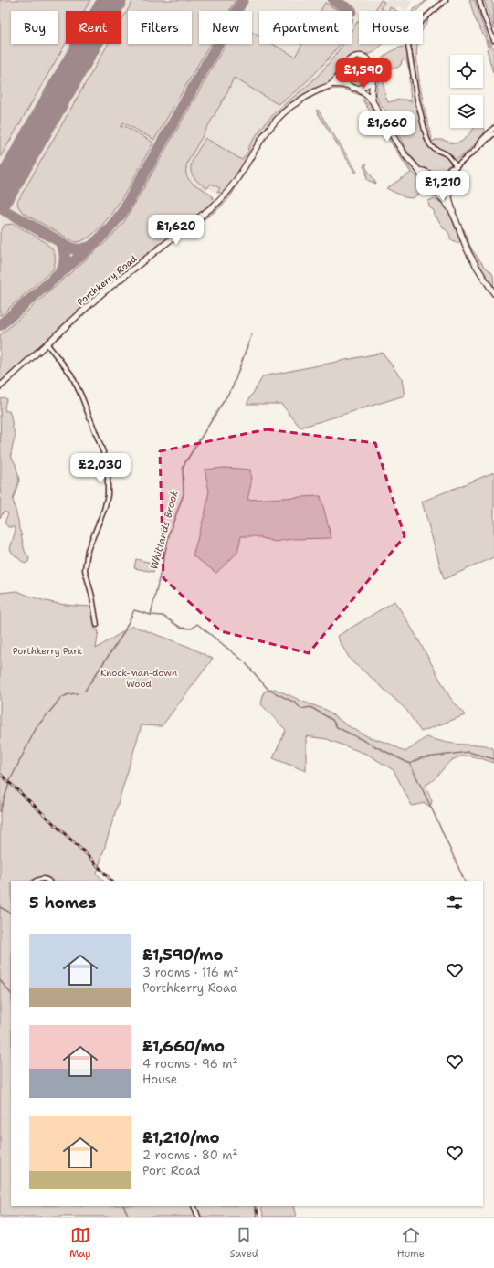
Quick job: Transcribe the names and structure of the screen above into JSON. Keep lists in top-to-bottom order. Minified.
{"streets":{"street":["Porthkerry Road"]},"water":["Whitlands Brook"],"parks":["Porthkerry Park","Knock-man-down Wood"],"page":{"chip":["Buy","Rent","Filters","New","Apartment","House"],"price":["£1,590","£1,660","£1,210","£1,620","£2,030"],"heading":"5 homes","list":[{"name":"£1,590/mo","note":"3 rooms · 116 m² · Porthkerry Road"},{"name":"£1,660/mo","note":"4 rooms · 96 m² · House"},{"name":"£1,210/mo","note":"2 rooms · 80 m² · Port Road"}],"tabs":["Map","Saved","Home"]}}
